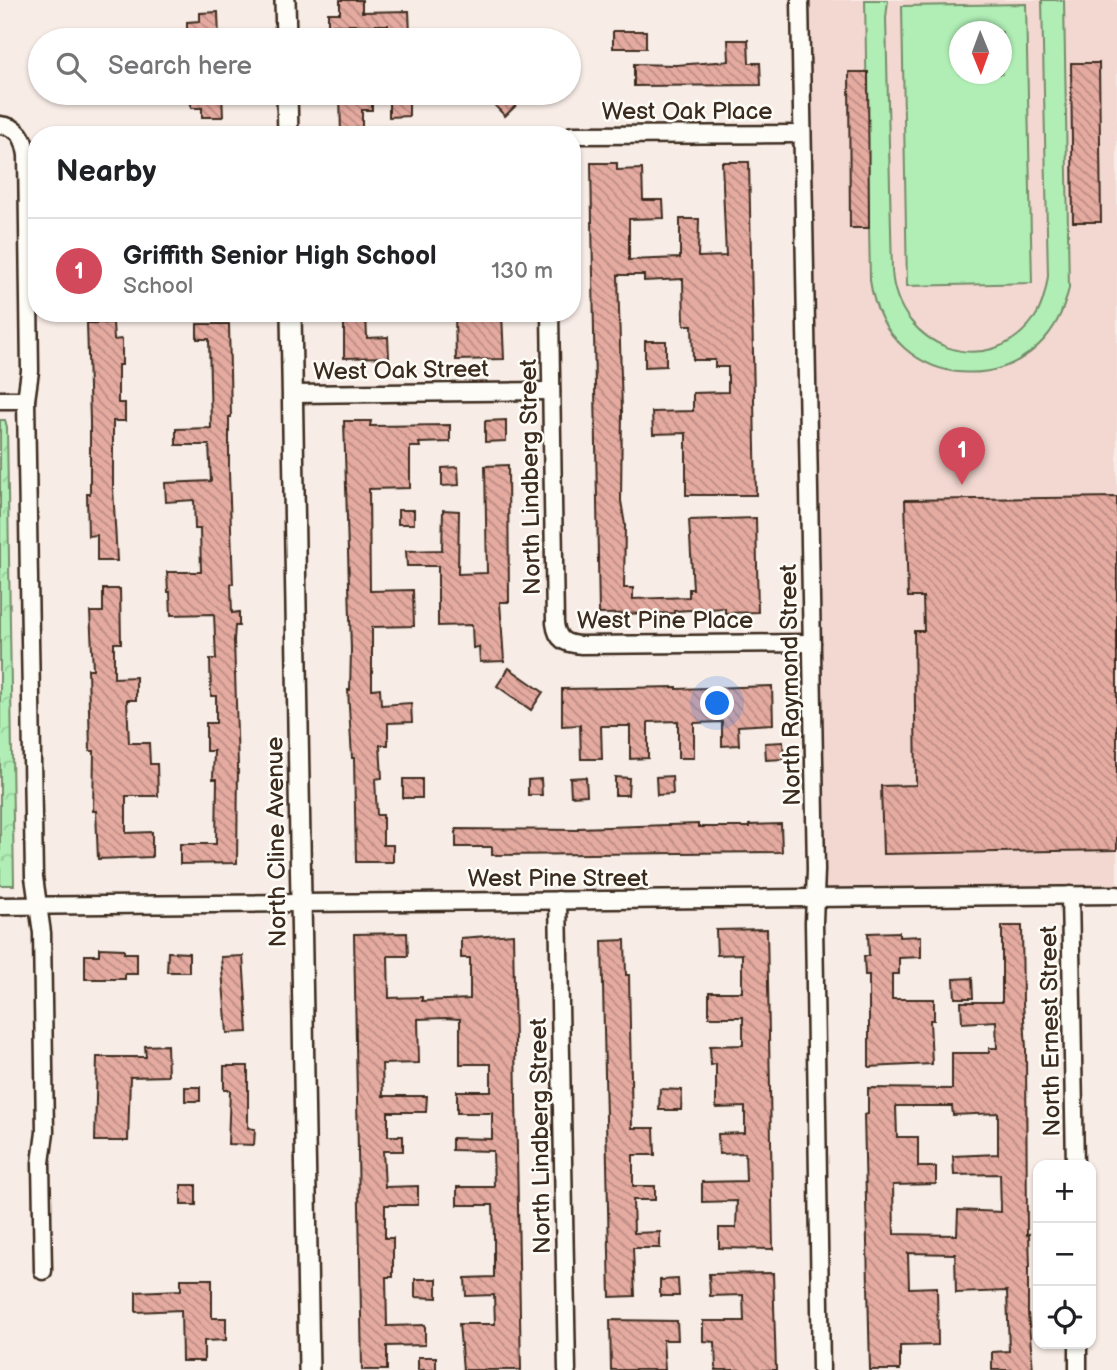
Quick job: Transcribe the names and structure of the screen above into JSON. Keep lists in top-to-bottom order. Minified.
{"streets":{"street":["West Oak Place","West Oak Street","North Lindberg Street","West Pine Place","North Raymond Street","North Cline Avenue","West Pine Street","North Ernest Street"]},"crossings":[["West Oak Place","North Raymond Street"],["West Oak Street","North Lindberg Street"],["West Oak Street","North Cline Avenue"],["North Lindberg Street","West Pine Place"],["North Lindberg Street","West Pine Street"],["West Pine Place","North Raymond Street"],["North Raymond Street","West Pine Street"],["North Cline Avenue","West Pine Street"],["West Pine Street","North Ernest Street"]],"north":"bottom","page":{"search":"Search here","heading":"Nearby","list":[{"mark":"1","name":"Griffith Senior High School","note":"School","value":"130 m"}],"pins":"1","map_buttons":["+","−"]}}
